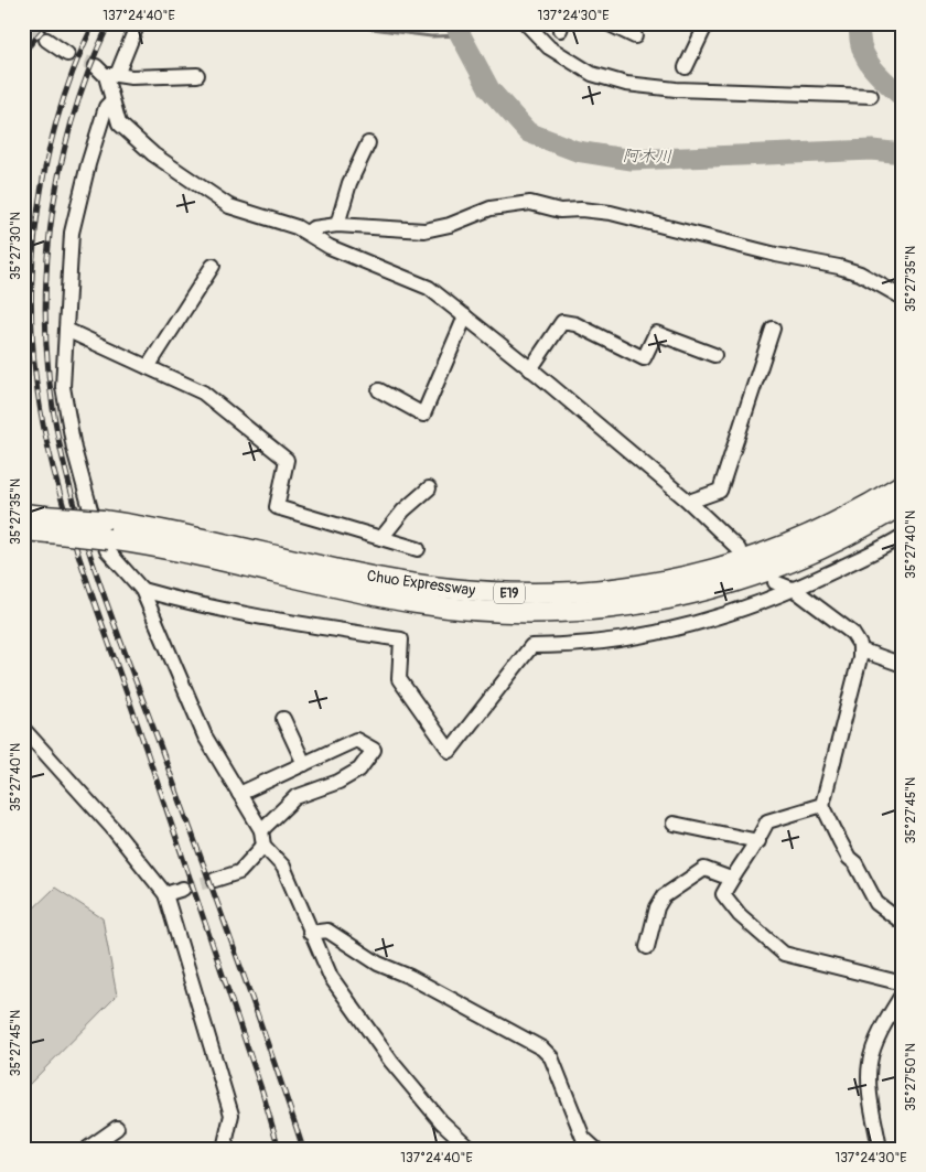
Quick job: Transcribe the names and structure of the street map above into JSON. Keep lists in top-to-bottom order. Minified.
{"streets":{"highway":["Chuo Expressway","E19"]},"water":["阿木川"],"coordinates":["137°24'40\"E","137°24'30\"E","35°27'30\"N","35°27'35\"N","35°27'40\"N","35°27'45\"N","35°27'50\"N"]}
